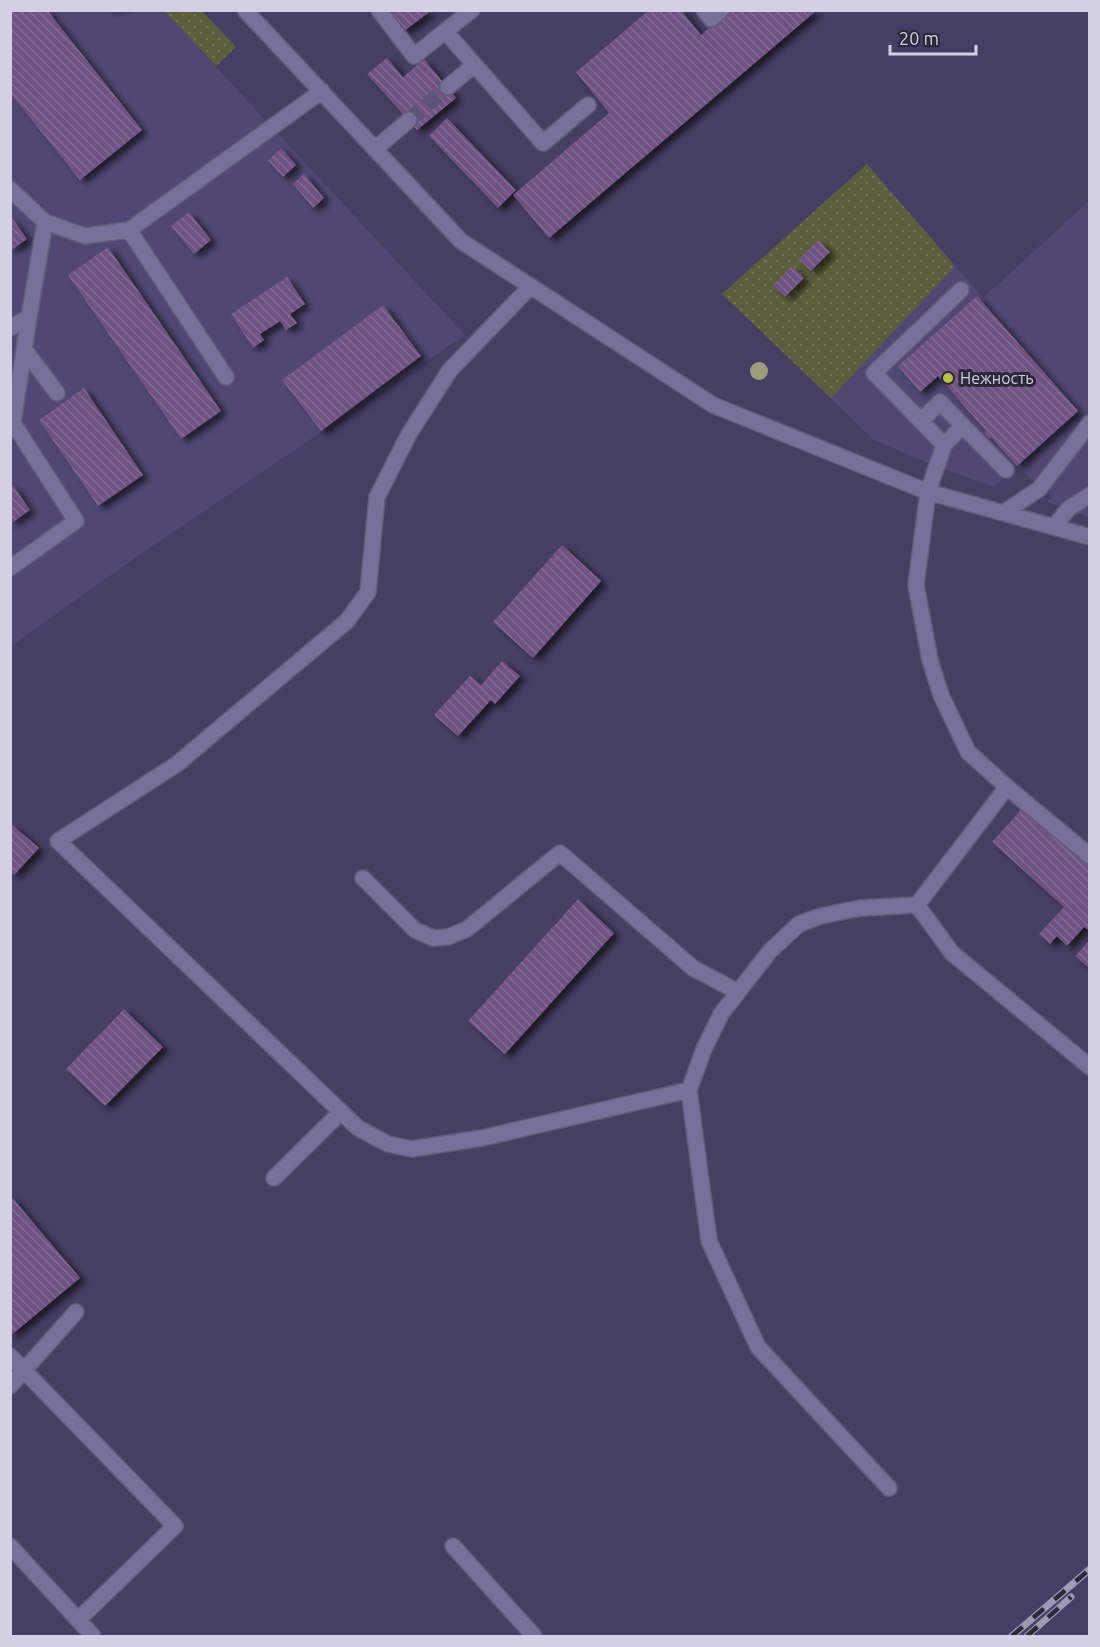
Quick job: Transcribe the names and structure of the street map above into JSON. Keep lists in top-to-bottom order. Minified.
{"places":["Нежность"],"scale_bar":"20 m"}
